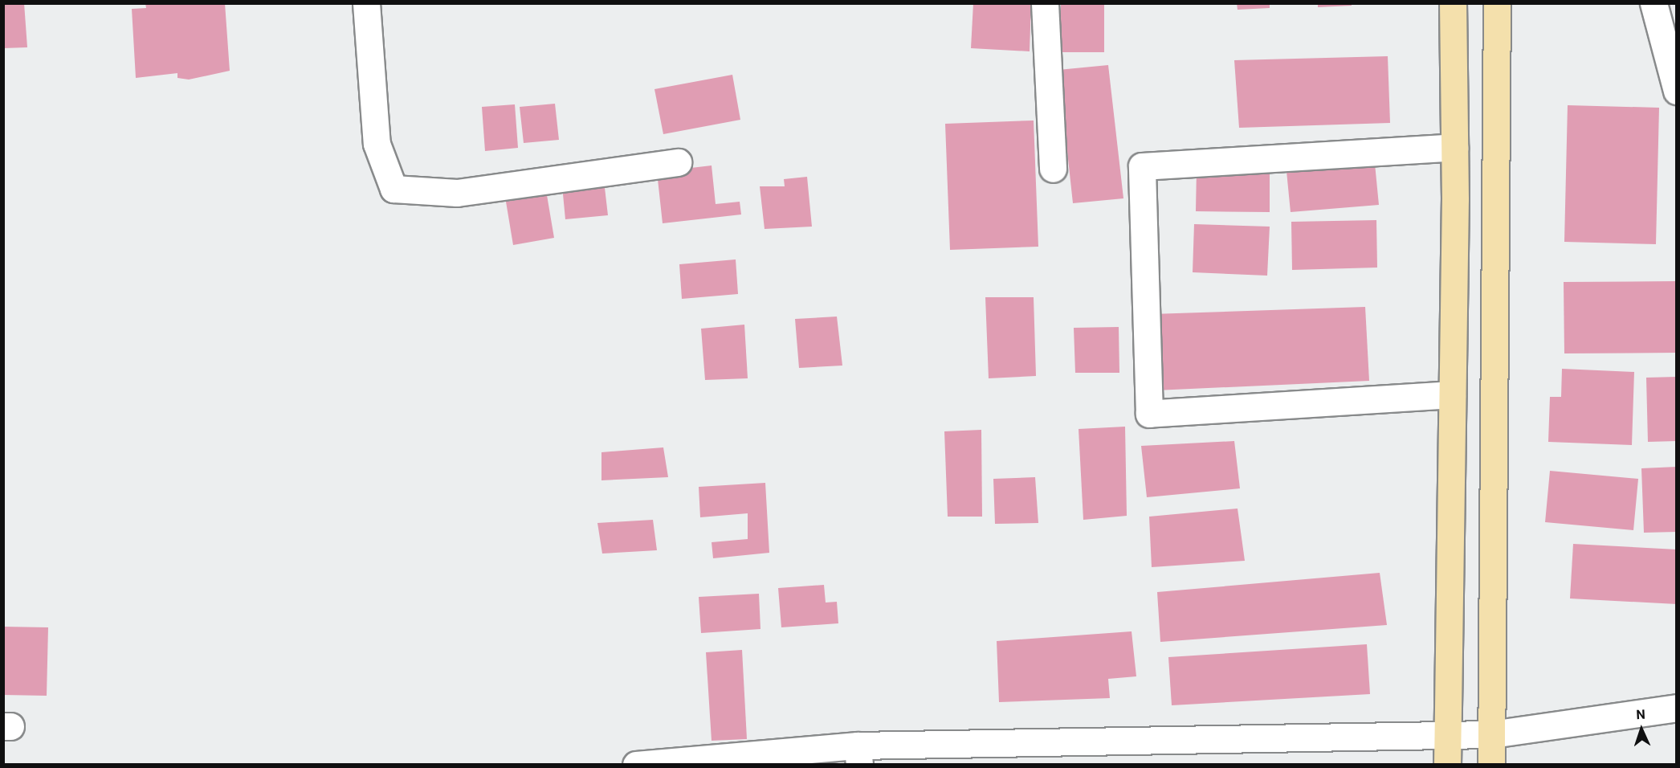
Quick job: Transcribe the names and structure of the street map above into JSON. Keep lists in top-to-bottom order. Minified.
{"north":"top"}
